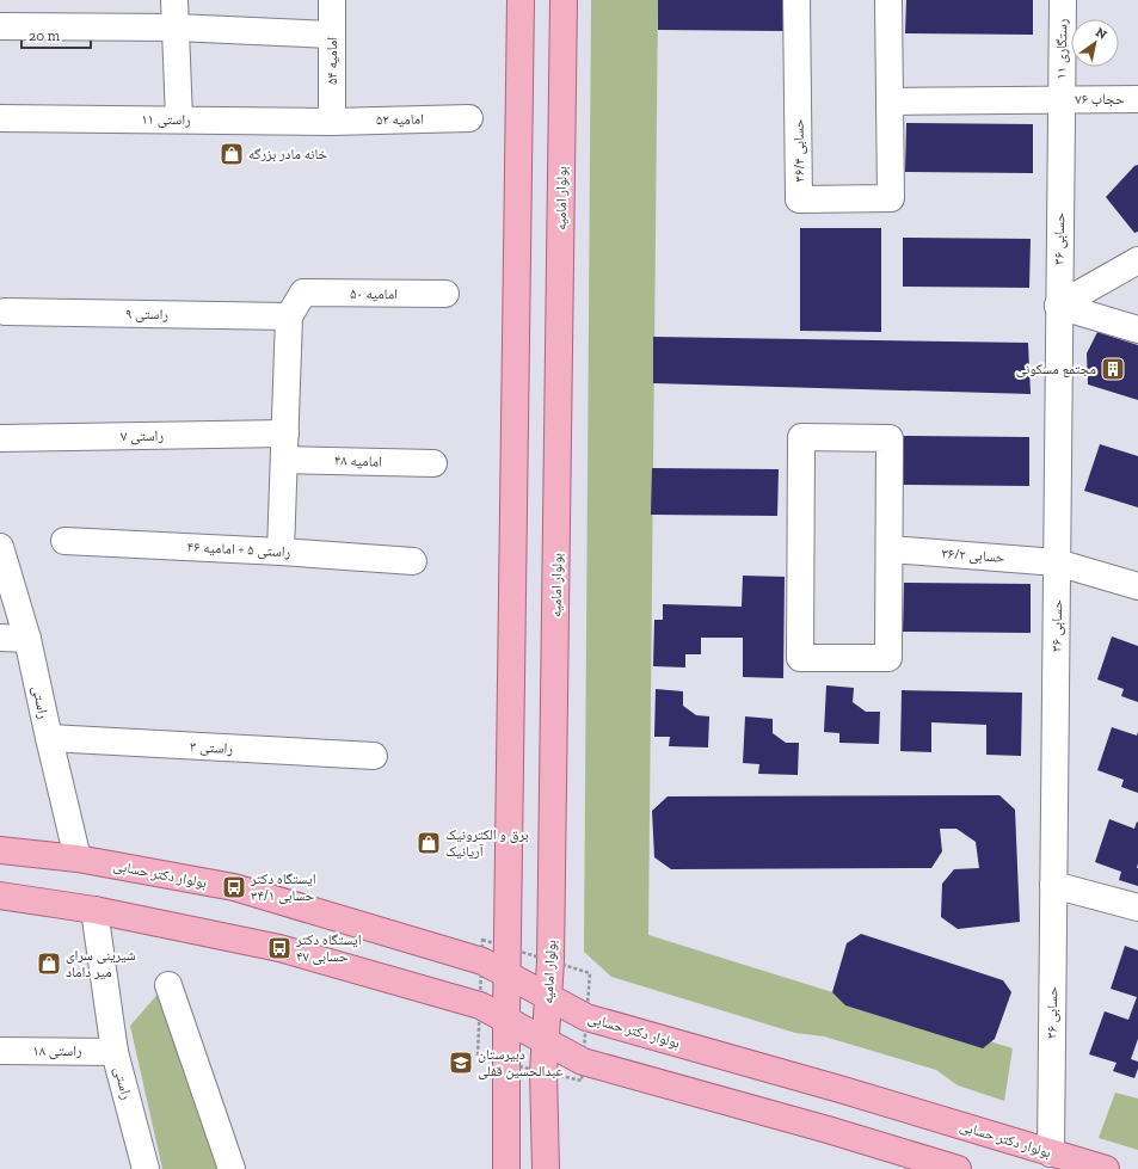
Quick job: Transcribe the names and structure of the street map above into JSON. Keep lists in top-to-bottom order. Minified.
{"streets":{"main road":["بولوار امامیه","بولوار دکتر حسابی"],"street":["رستگاری ۱۱","امامیه ۵۴","حجاب ۷۶","راستی ۱۱","امامیه ۵۲","حسابی ۳۶/۴","حسابی ۳۶","امامیه ۵۰","راستی ۹","راستی ۷","امامیه ۴۸","راستی ۵ + امامیه ۴۶","حسابی ۳۶/۲","راستی","راستی ۳","راستی ۱۸"]},"crossings":[["رستگاری ۱۱","حجاب ۷۶"],["رستگاری ۱۱","حسابی ۳۶"],["امامیه ۵۴","راستی ۱۱"],["امامیه ۵۴","امامیه ۵۲"],["حجاب ۷۶","حسابی ۳۶"],["راستی ۱۱","امامیه ۵۲"],["بولوار امامیه","بولوار دکتر حسابی"],["حسابی ۳۶","حسابی ۳۶/۲"],["حسابی ۳۶","بولوار دکتر حسابی"],["امامیه ۵۰","راستی ۹"],["راستی","راستی ۳"],["راستی","بولوار دکتر حسابی"],["راستی","راستی ۱۸"]],"places":{"shop":["خانه مادر بزرگه","برق و الکترونیک آریانیک","شیرینی سرای میر داماد"],"building":["مجتمع مسکونی"],"bus stop":["ایستگاه دکتر حسابی ۳۴/۱","ایستگاه دکتر حسابی ۴۷"],"school or university":["دبیرستان عبدالحسین قفلی"]},"scale_bar":"20 m","north":"top right"}
